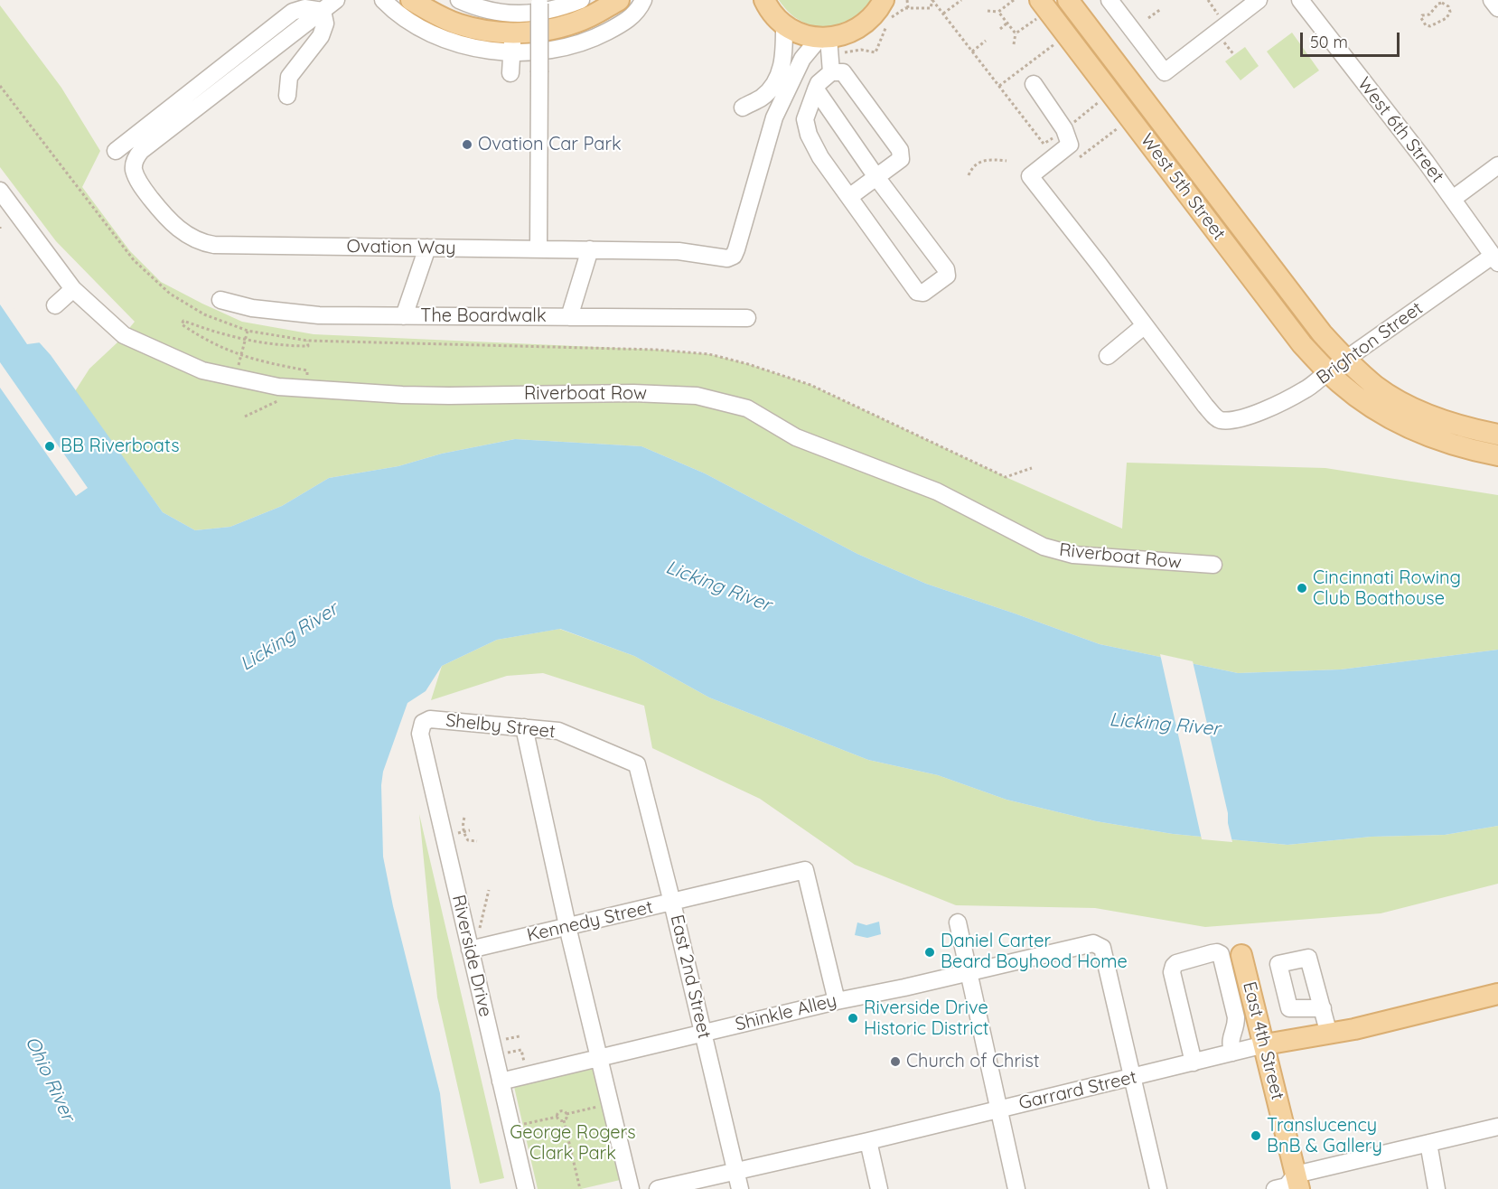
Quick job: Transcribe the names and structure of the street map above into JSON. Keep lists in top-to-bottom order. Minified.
{"streets":{"main road":["West 5th Street","East 4th Street","Garrard Street"],"street":["West 6th Street","Ovation Way","The Boardwalk","Brighton Street","Riverboat Row","Shelby Street","Kennedy Street","Riverside Drive","East 2nd Street","Shinkle Alley"]},"crossings":[["West 6th Street","Brighton Street"],["West 5th Street","Brighton Street"],["Shelby Street","Riverside Drive"],["Shelby Street","East 2nd Street"],["Kennedy Street","Riverside Drive"],["Kennedy Street","East 2nd Street"],["Kennedy Street","Shinkle Alley"],["Riverside Drive","Shinkle Alley"],["East 2nd Street","Shinkle Alley"],["East 2nd Street","Garrard Street"],["Shinkle Alley","Garrard Street"],["East 4th Street","Garrard Street"]],"water":["Licking River","Ohio River"],"parks":["George Rogers Clark Park"],"places":["Ovation Car Park","BB Riverboats","Cincinnati Rowing Club Boathouse","Daniel Carter Beard Boyhood Home","Riverside Drive Historic District","Church of Christ","Translucency BnB & Gallery"],"scale_bar":"50 m"}
